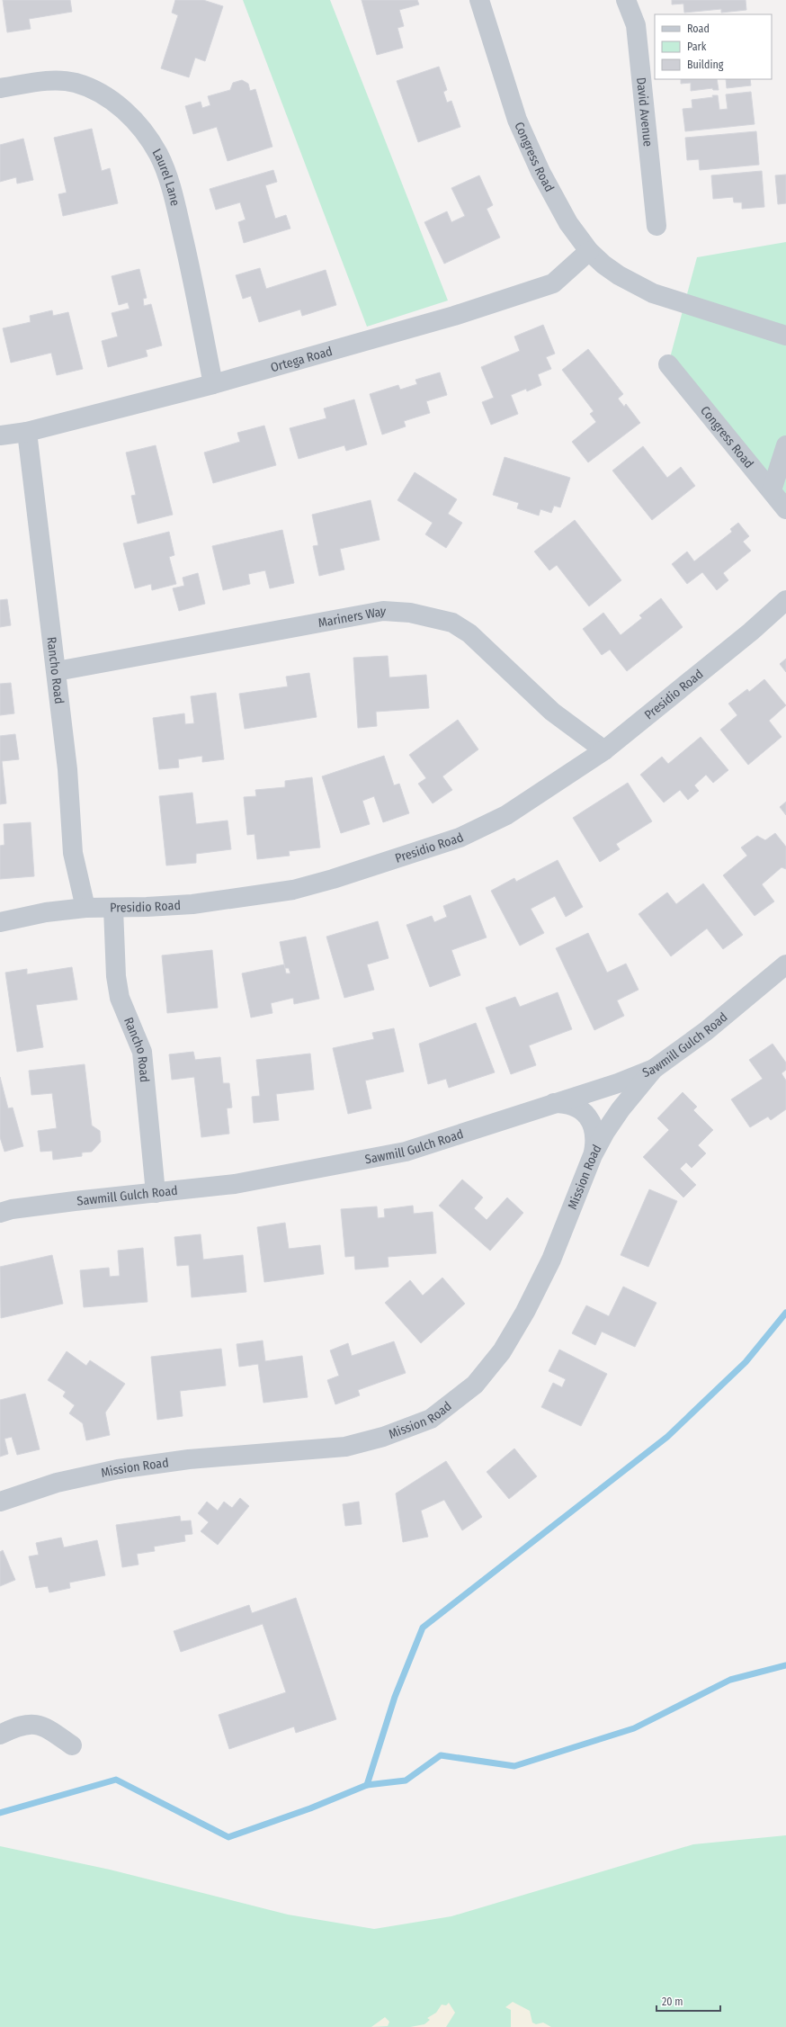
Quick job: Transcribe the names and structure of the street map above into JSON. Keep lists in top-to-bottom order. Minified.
{"streets":{"street":["David Avenue","Congress Road","Laurel Lane","Ortega Road","Mariners Way","Rancho Road","Presidio Road","Sawmill Gulch Road","Mission Road"]},"crossings":[["Congress Road","Ortega Road"],["Laurel Lane","Ortega Road"],["Ortega Road","Rancho Road"],["Mariners Way","Rancho Road"],["Mariners Way","Presidio Road"],["Rancho Road","Presidio Road"],["Rancho Road","Sawmill Gulch Road"],["Sawmill Gulch Road","Mission Road"]],"legend":["Road","Park","Building"],"scale_bar":"20 m"}
